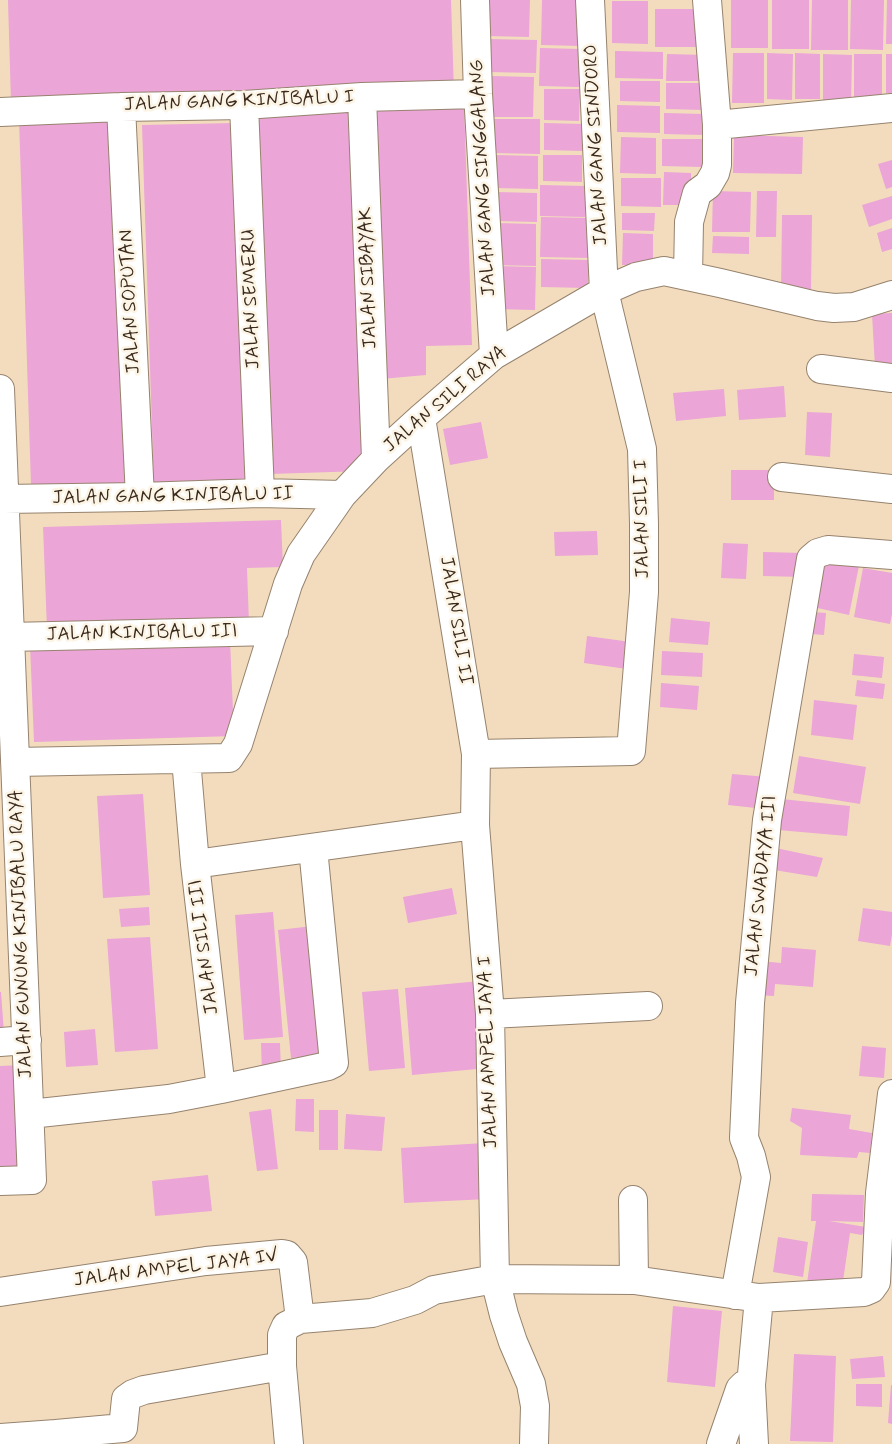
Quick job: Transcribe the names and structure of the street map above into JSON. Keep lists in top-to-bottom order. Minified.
{"streets":{"street":["JALAN GANG KINIBALU I","JALAN GANG SINDORO","JALAN GANG SINGGALANG","JALAN SIBAYAK","JALAN SEMERU","JALAN SOPUTAN","JALAN SILI RAYA","JALAN GANG KINIBALU II","JALAN SILI I","JALAN SILI II","JALAN KINIBALU III","JALAN SWADAYA III","JALAN GUNUNG KINIBALU RAYA","JALAN SILI III","JALAN AMPEL JAYA I","JALAN AMPEL JAYA IV"]},"crossings":[["JALAN GANG KINIBALU I","JALAN GANG SINGGALANG"],["JALAN GANG KINIBALU I","JALAN SIBAYAK"],["JALAN GANG KINIBALU I","JALAN SEMERU"],["JALAN GANG KINIBALU I","JALAN SOPUTAN"],["JALAN GANG SINDORO","JALAN SILI RAYA"],["JALAN GANG SINDORO","JALAN SILI I"],["JALAN GANG SINGGALANG","JALAN SILI RAYA"],["JALAN SIBAYAK","JALAN SILI RAYA"],["JALAN SEMERU","JALAN GANG KINIBALU II"],["JALAN SOPUTAN","JALAN GANG KINIBALU II"],["JALAN SILI RAYA","JALAN GANG KINIBALU II"],["JALAN SILI RAYA","JALAN SILI I"],["JALAN SILI RAYA","JALAN SILI II"],["JALAN SILI RAYA","JALAN KINIBALU III"],["JALAN GANG KINIBALU II","JALAN GUNUNG KINIBALU RAYA"],["JALAN SILI I","JALAN SILI II"],["JALAN SILI II","JALAN SILI III"],["JALAN SILI II","JALAN AMPEL JAYA I"],["JALAN KINIBALU III","JALAN GUNUNG KINIBALU RAYA"],["JALAN SILI III","JALAN AMPEL JAYA I"]]}
